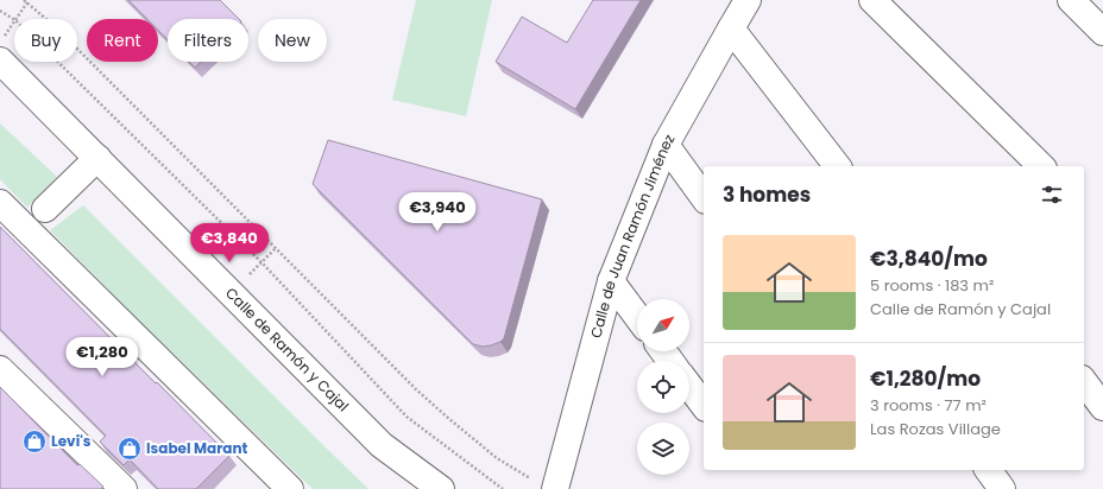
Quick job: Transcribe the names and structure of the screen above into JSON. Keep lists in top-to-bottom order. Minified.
{"streets":{"street":["Calle de Juan Ramón Jiménez","Calle de Ramón y Cajal"]},"places":{"shop":["Levi's","Isabel Marant"]},"north":"top right","page":{"chip":["Buy","Rent","Filters","New"],"heading":"3 homes","price":["€3,940","€3,840","€1,280"],"list":[{"name":"€3,840/mo","note":"5 rooms · 183 m² · Calle de Ramón y Cajal"},{"name":"€1,280/mo","note":"3 rooms · 77 m² · Las Rozas Village"}]}}
